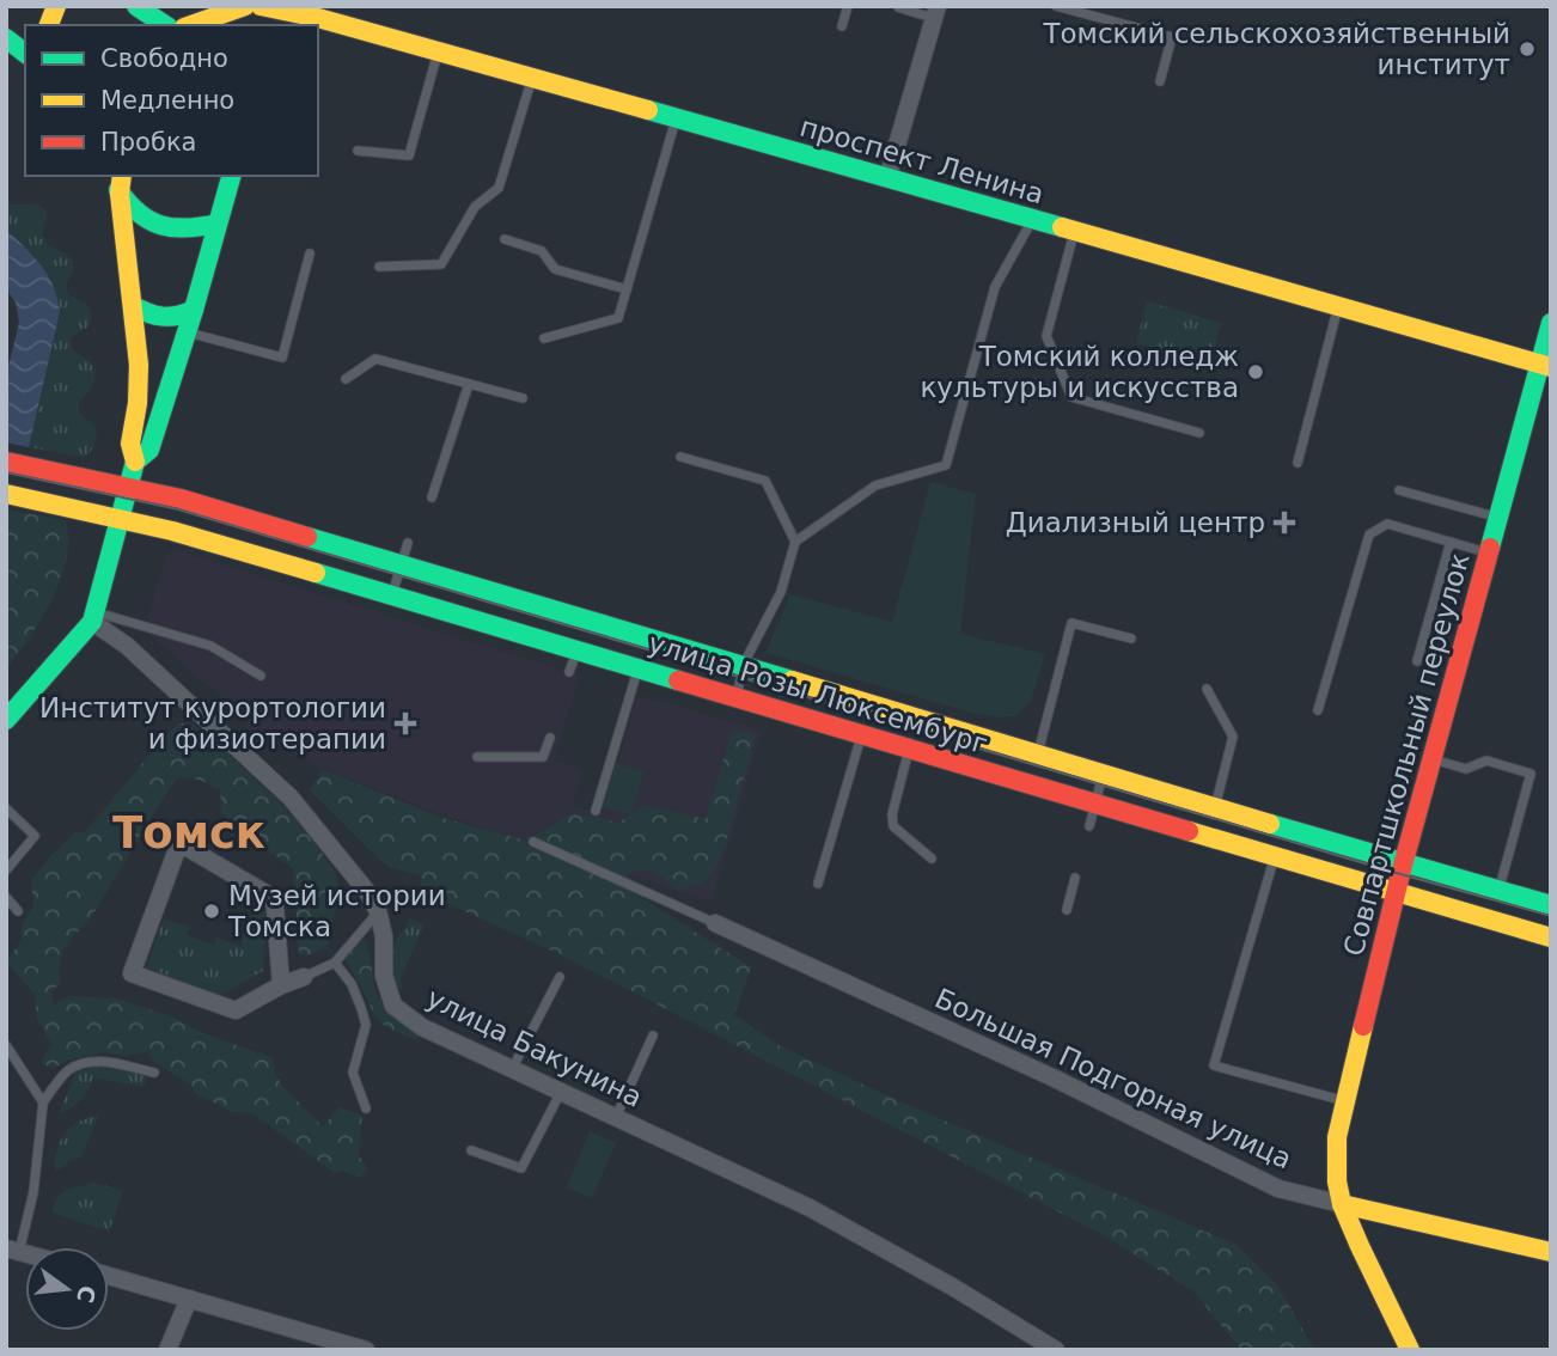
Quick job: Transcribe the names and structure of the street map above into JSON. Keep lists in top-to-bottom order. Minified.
{"streets":{"main road":["проспект Ленина","улица Розы Люксембург","Совпартшкольный переулок","Большая Подгорная улица"],"street":["улица Бакунина"]},"crossings":[["проспект Ленина","Совпартшкольный переулок"],["улица Розы Люксембург","Совпартшкольный переулок"],["Совпартшкольный переулок","Большая Подгорная улица"]],"districts":["Томск"],"places":{"other":["Томский сельскохозяйственный институт","Томский колледж культуры и искусства","Музей истории Томска"],"health":["Диализный центр","Институт курортологии и физиотерапии"]},"legend":["Свободно","Медленно","Пробка"],"north":"right"}
